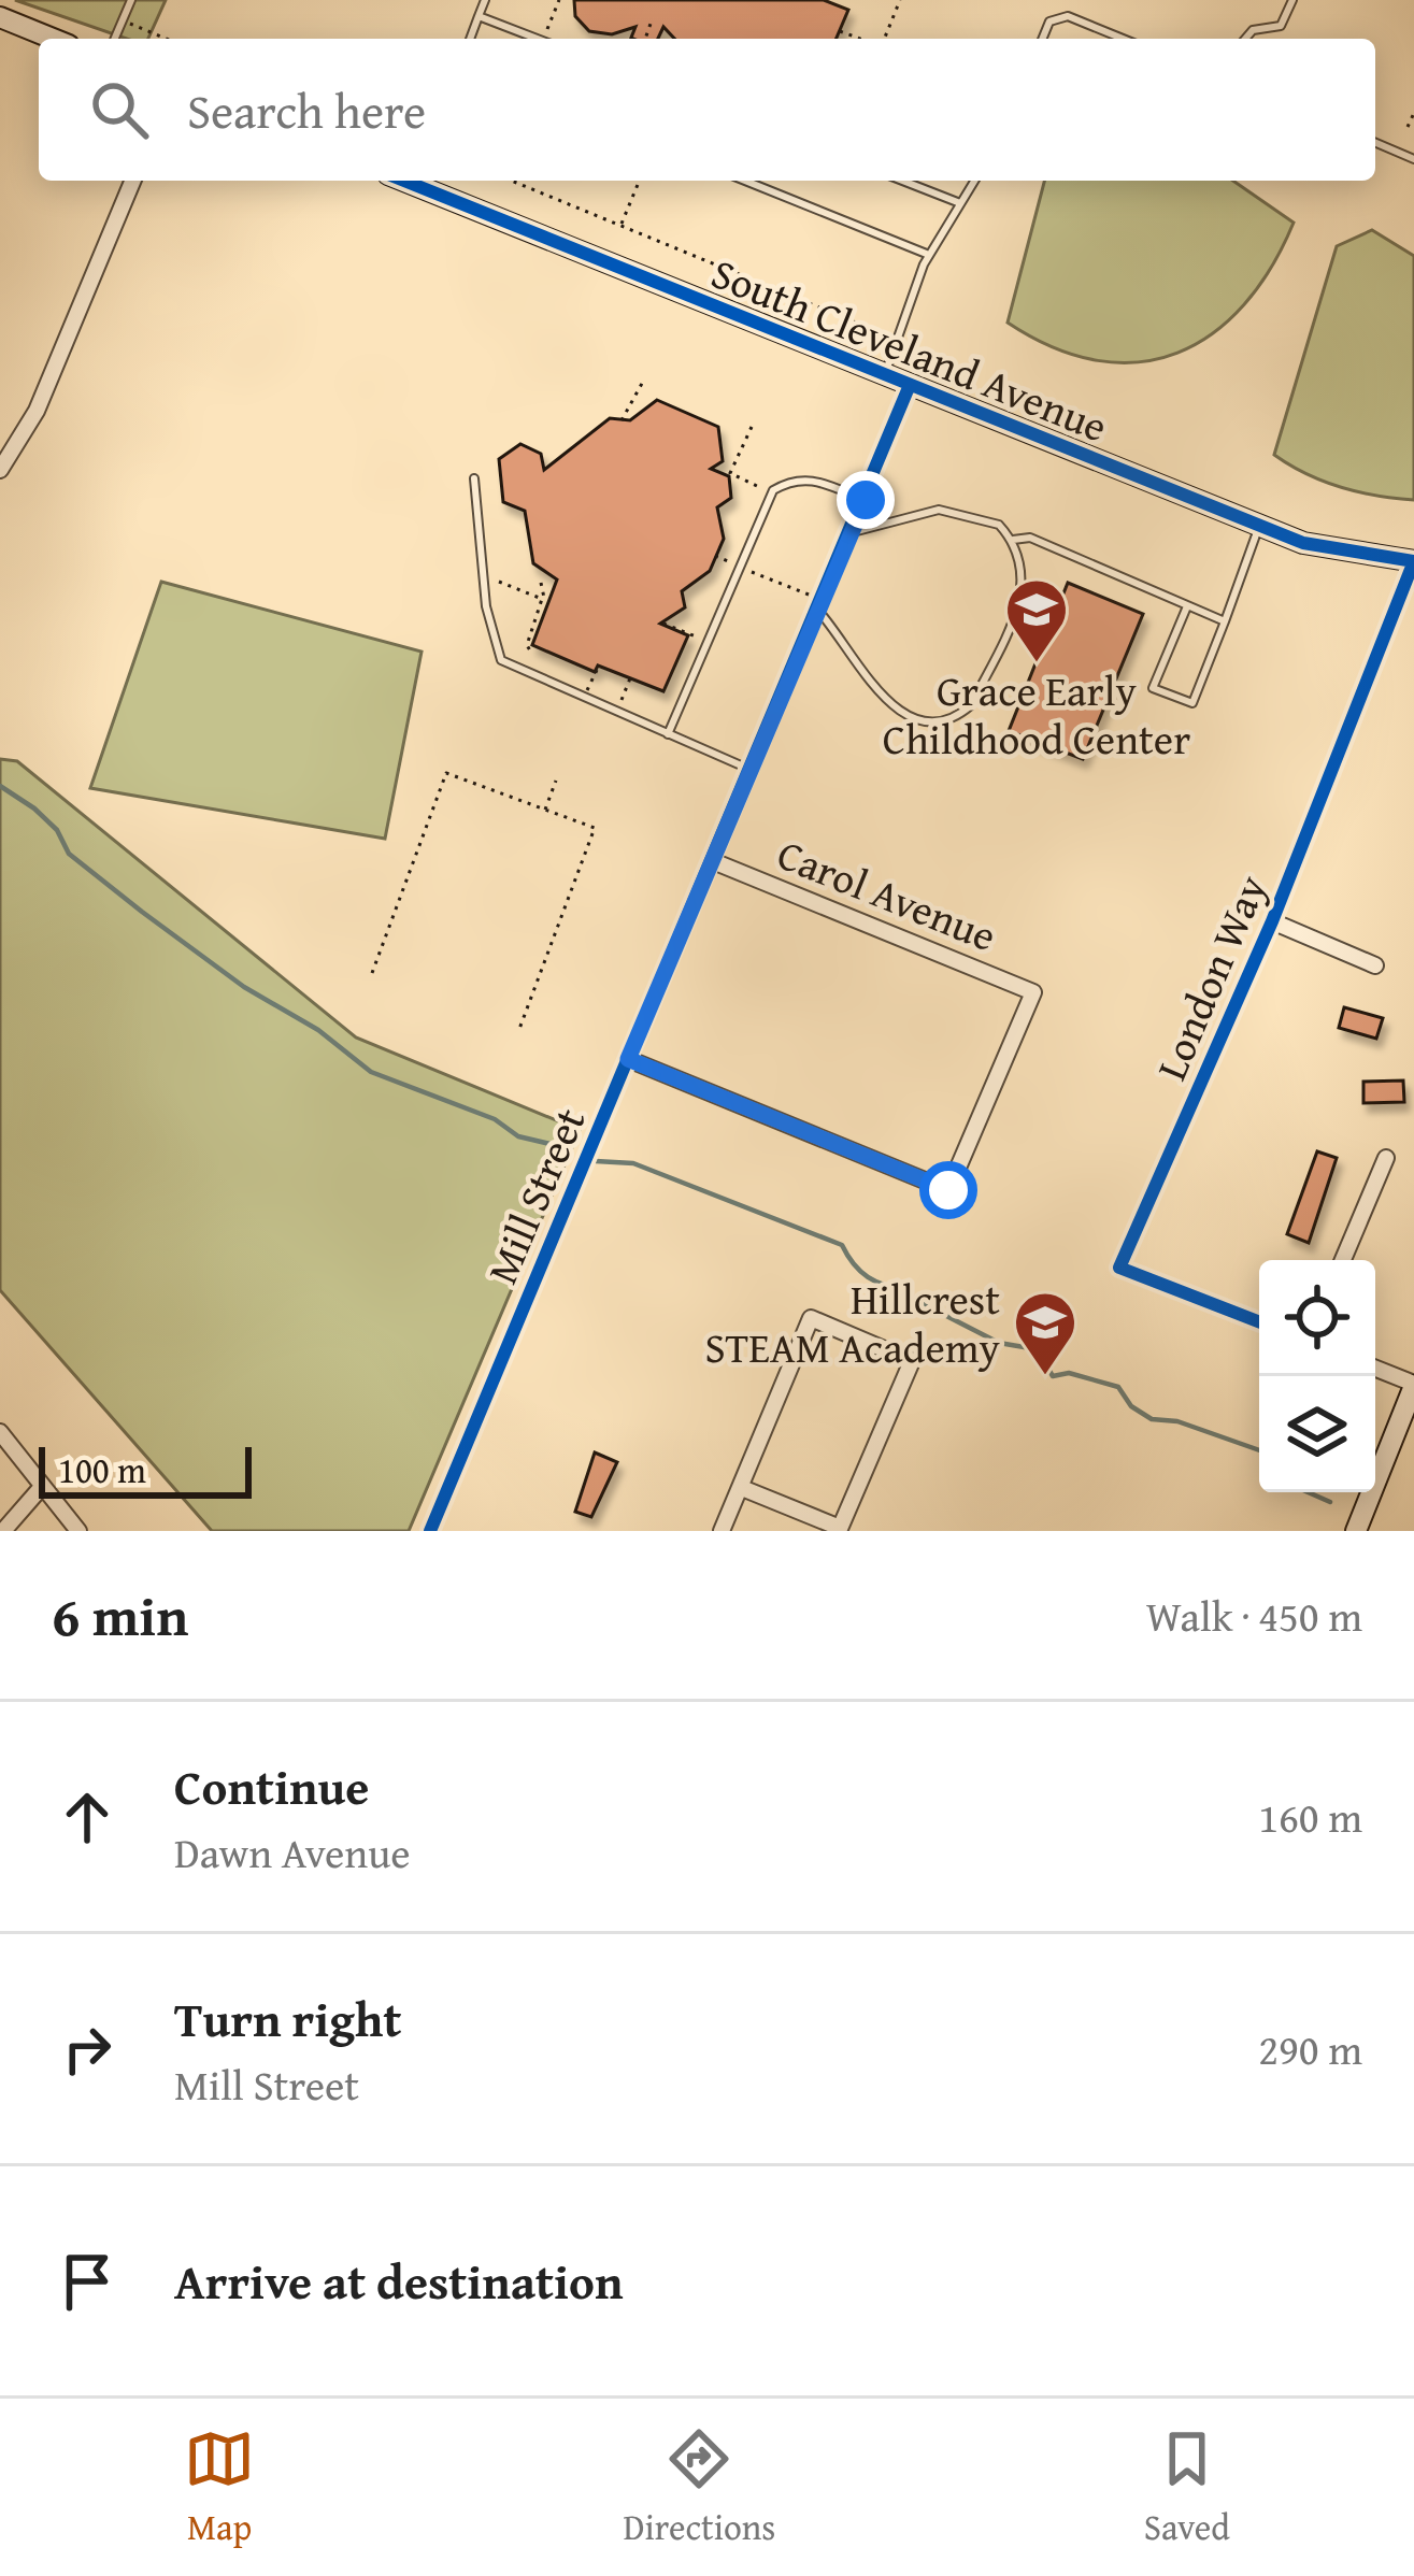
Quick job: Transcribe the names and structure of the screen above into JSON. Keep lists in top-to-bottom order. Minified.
{"streets":{"street":["South Cleveland Avenue","Carol Avenue","London Way","Mill Street"]},"crossings":[["South Cleveland Avenue","London Way"],["South Cleveland Avenue","Mill Street"],["Carol Avenue","Mill Street"]],"places":{"school or university":["Grace Early Childhood Center","Hillcrest STEAM Academy"]},"scale_bar":"100 m","page":{"search":"Search here","scale":"100 m","heading":["6 min","Walk · 450 m"],"list":[["Continue","Dawn Avenue","160 m"],["Turn right","Mill Street","290 m"],"Arrive at destination"],"nav":["Map","Directions","Saved"]}}
